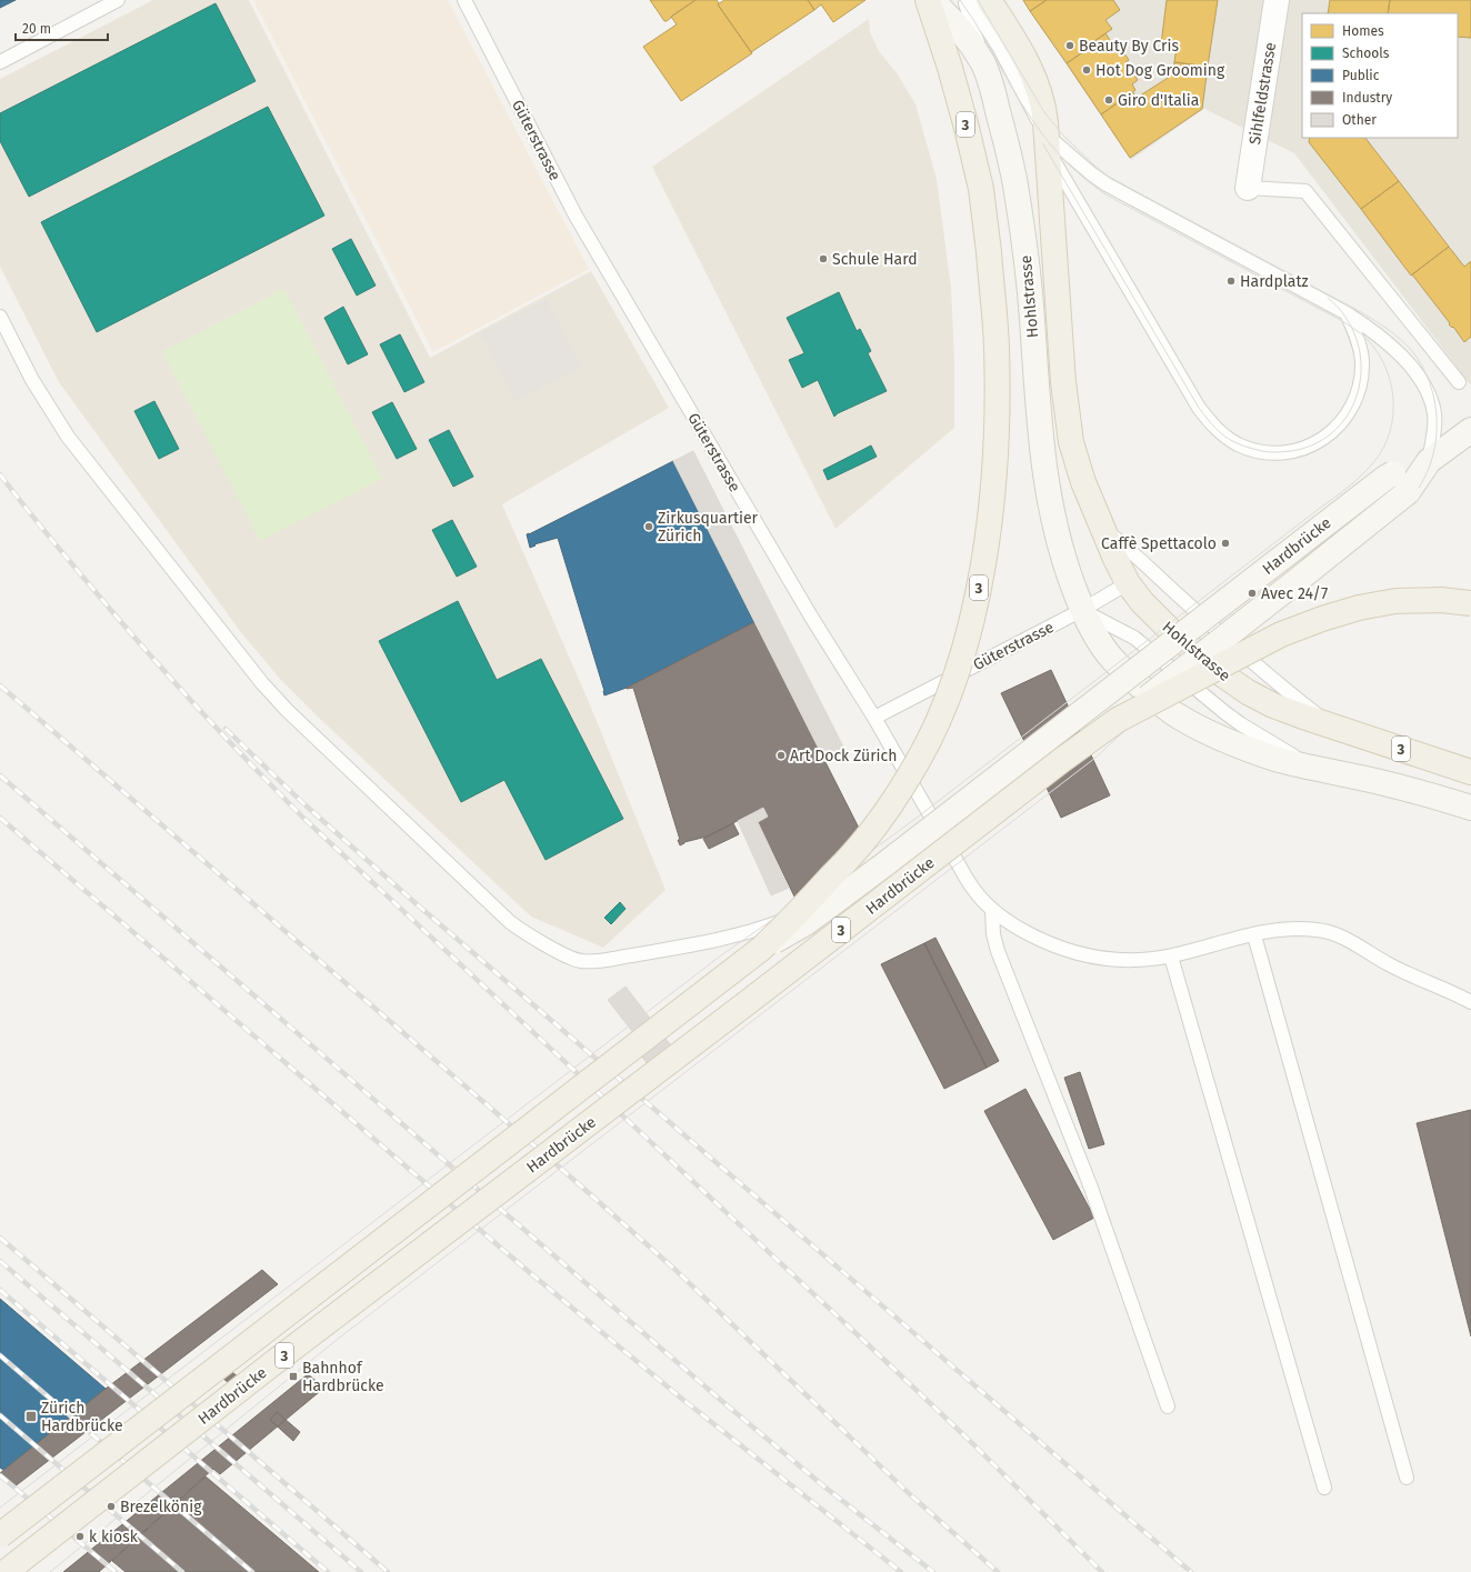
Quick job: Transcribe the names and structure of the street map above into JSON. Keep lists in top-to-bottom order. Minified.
{"streets":{"main road":["3","Hohlstrasse","Hardbrücke"],"street":["Sihlfeldstrasse"],"lane":["Güterstrasse"]},"crossings":[["Güterstrasse","Hohlstrasse"]],"places":{"other":["Beauty By Cris","Hot Dog Grooming","Giro d'Italia","Schule Hard","Hardplatz","Zirkusquartier Zürich","Caffè Spettacolo","Avec 24/7","Art Dock Zürich","Brezelkönig","k kiosk"],"transit":["Bahnhof Hardbrücke","Zürich Hardbrücke"]},"legend":["Homes","Schools","Public","Industry","Other"],"scale_bar":"20 m"}
